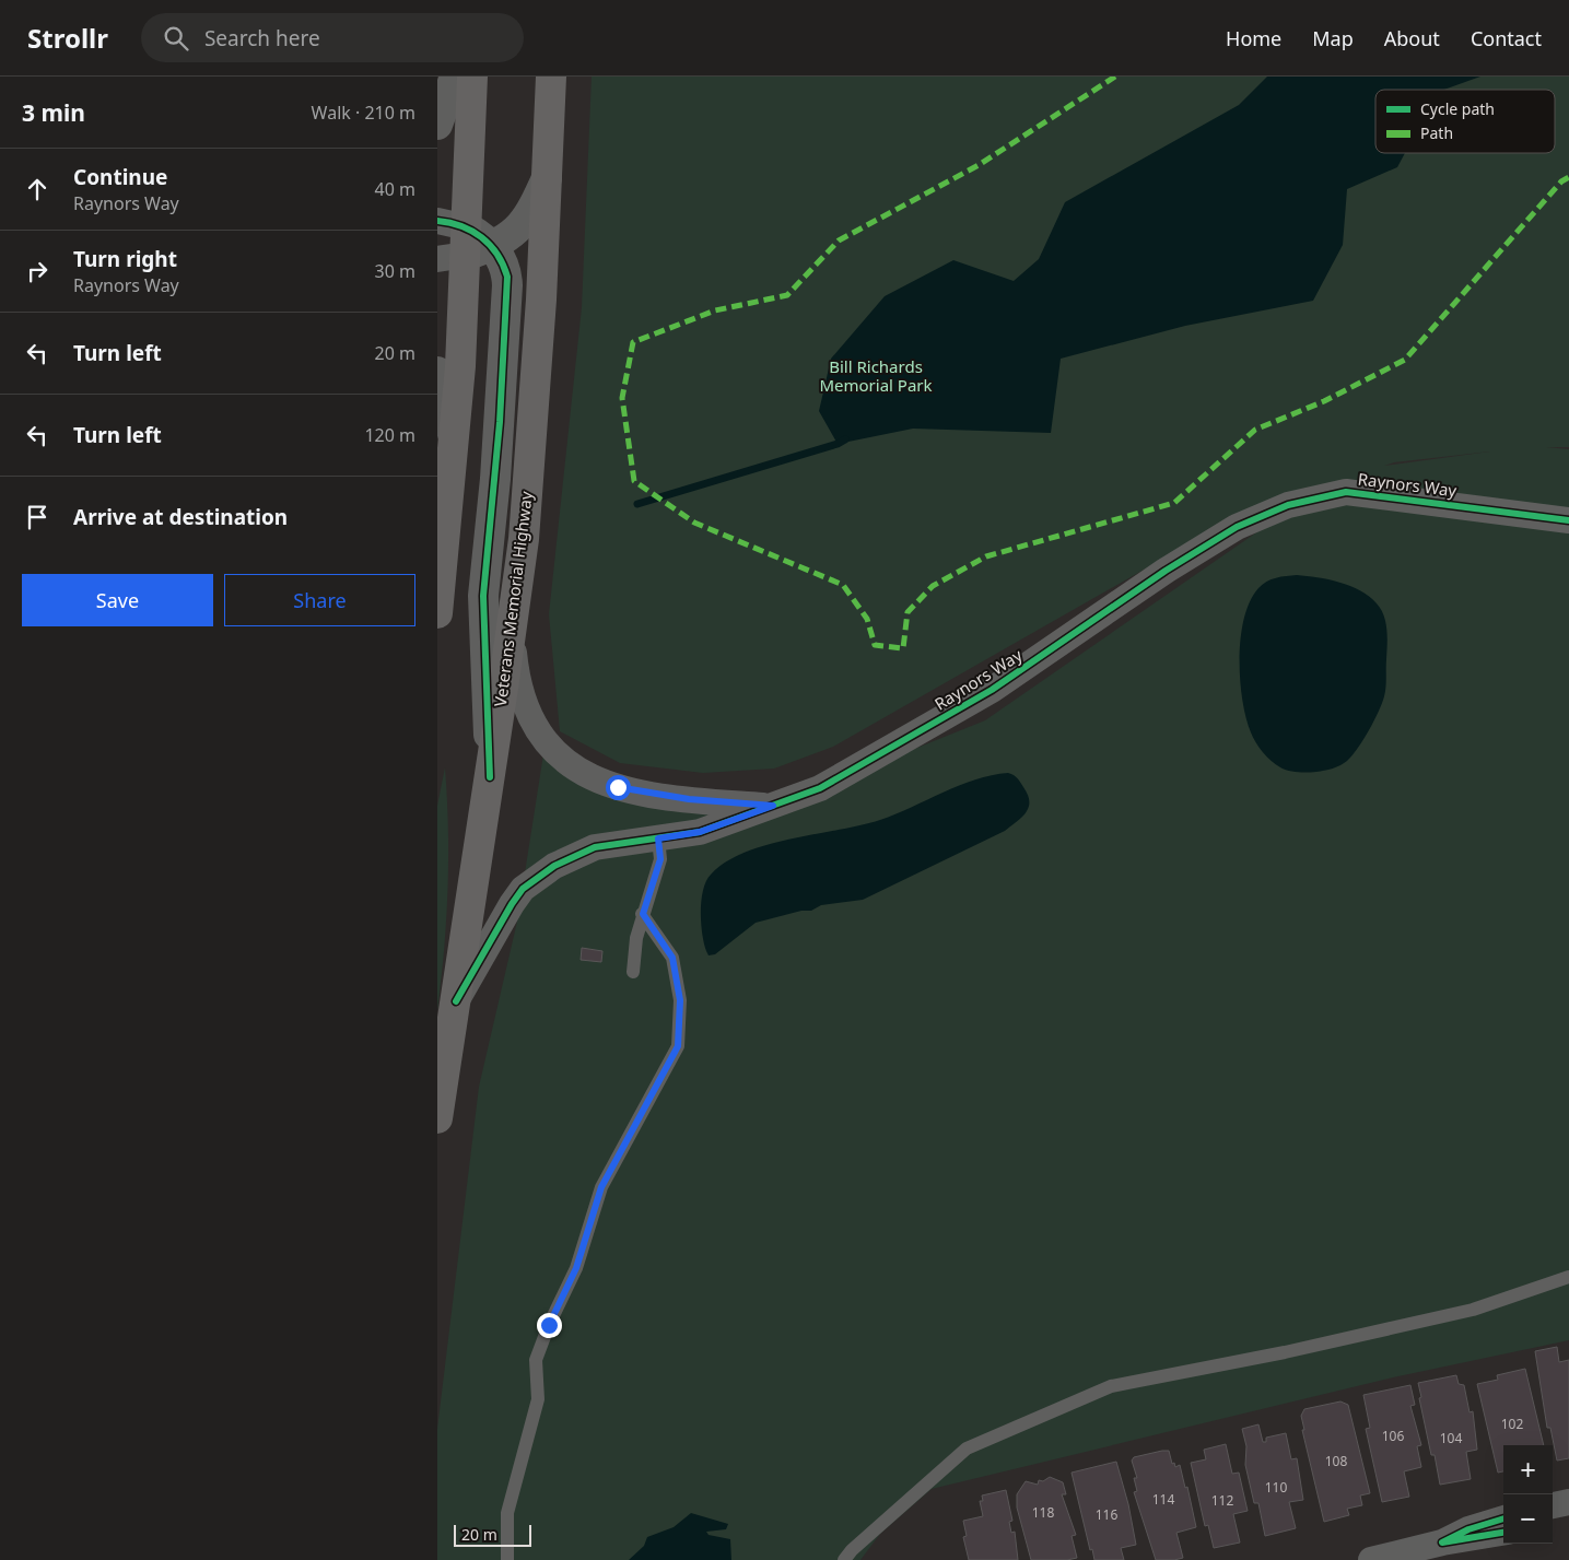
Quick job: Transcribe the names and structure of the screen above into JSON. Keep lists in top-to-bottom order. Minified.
{"streets":{"highway":["Veterans Memorial Highway"],"street":["Raynors Way"]},"crossings":[["Raynors Way","Veterans Memorial Highway"]],"parks":["Bill Richards Memorial Park"],"house_numbers":["102","106","104","108","110","114","112","118","116"],"legend":["Cycle path","Path"],"scale_bar":"20 m","page":{"header":"Strollr","search":"Search here","nav":["Home","Map","About","Contact"],"heading":["3 min","Walk · 210 m"],"list":[["Continue","Raynors Way","40 m"],["Turn right","Raynors Way","30 m"],["Turn left","20 m"],["Turn left","120 m"],"Arrive at destination"],"buttons":["Save","Share"],"map_buttons":["+","−"],"scale":"20 m"}}
